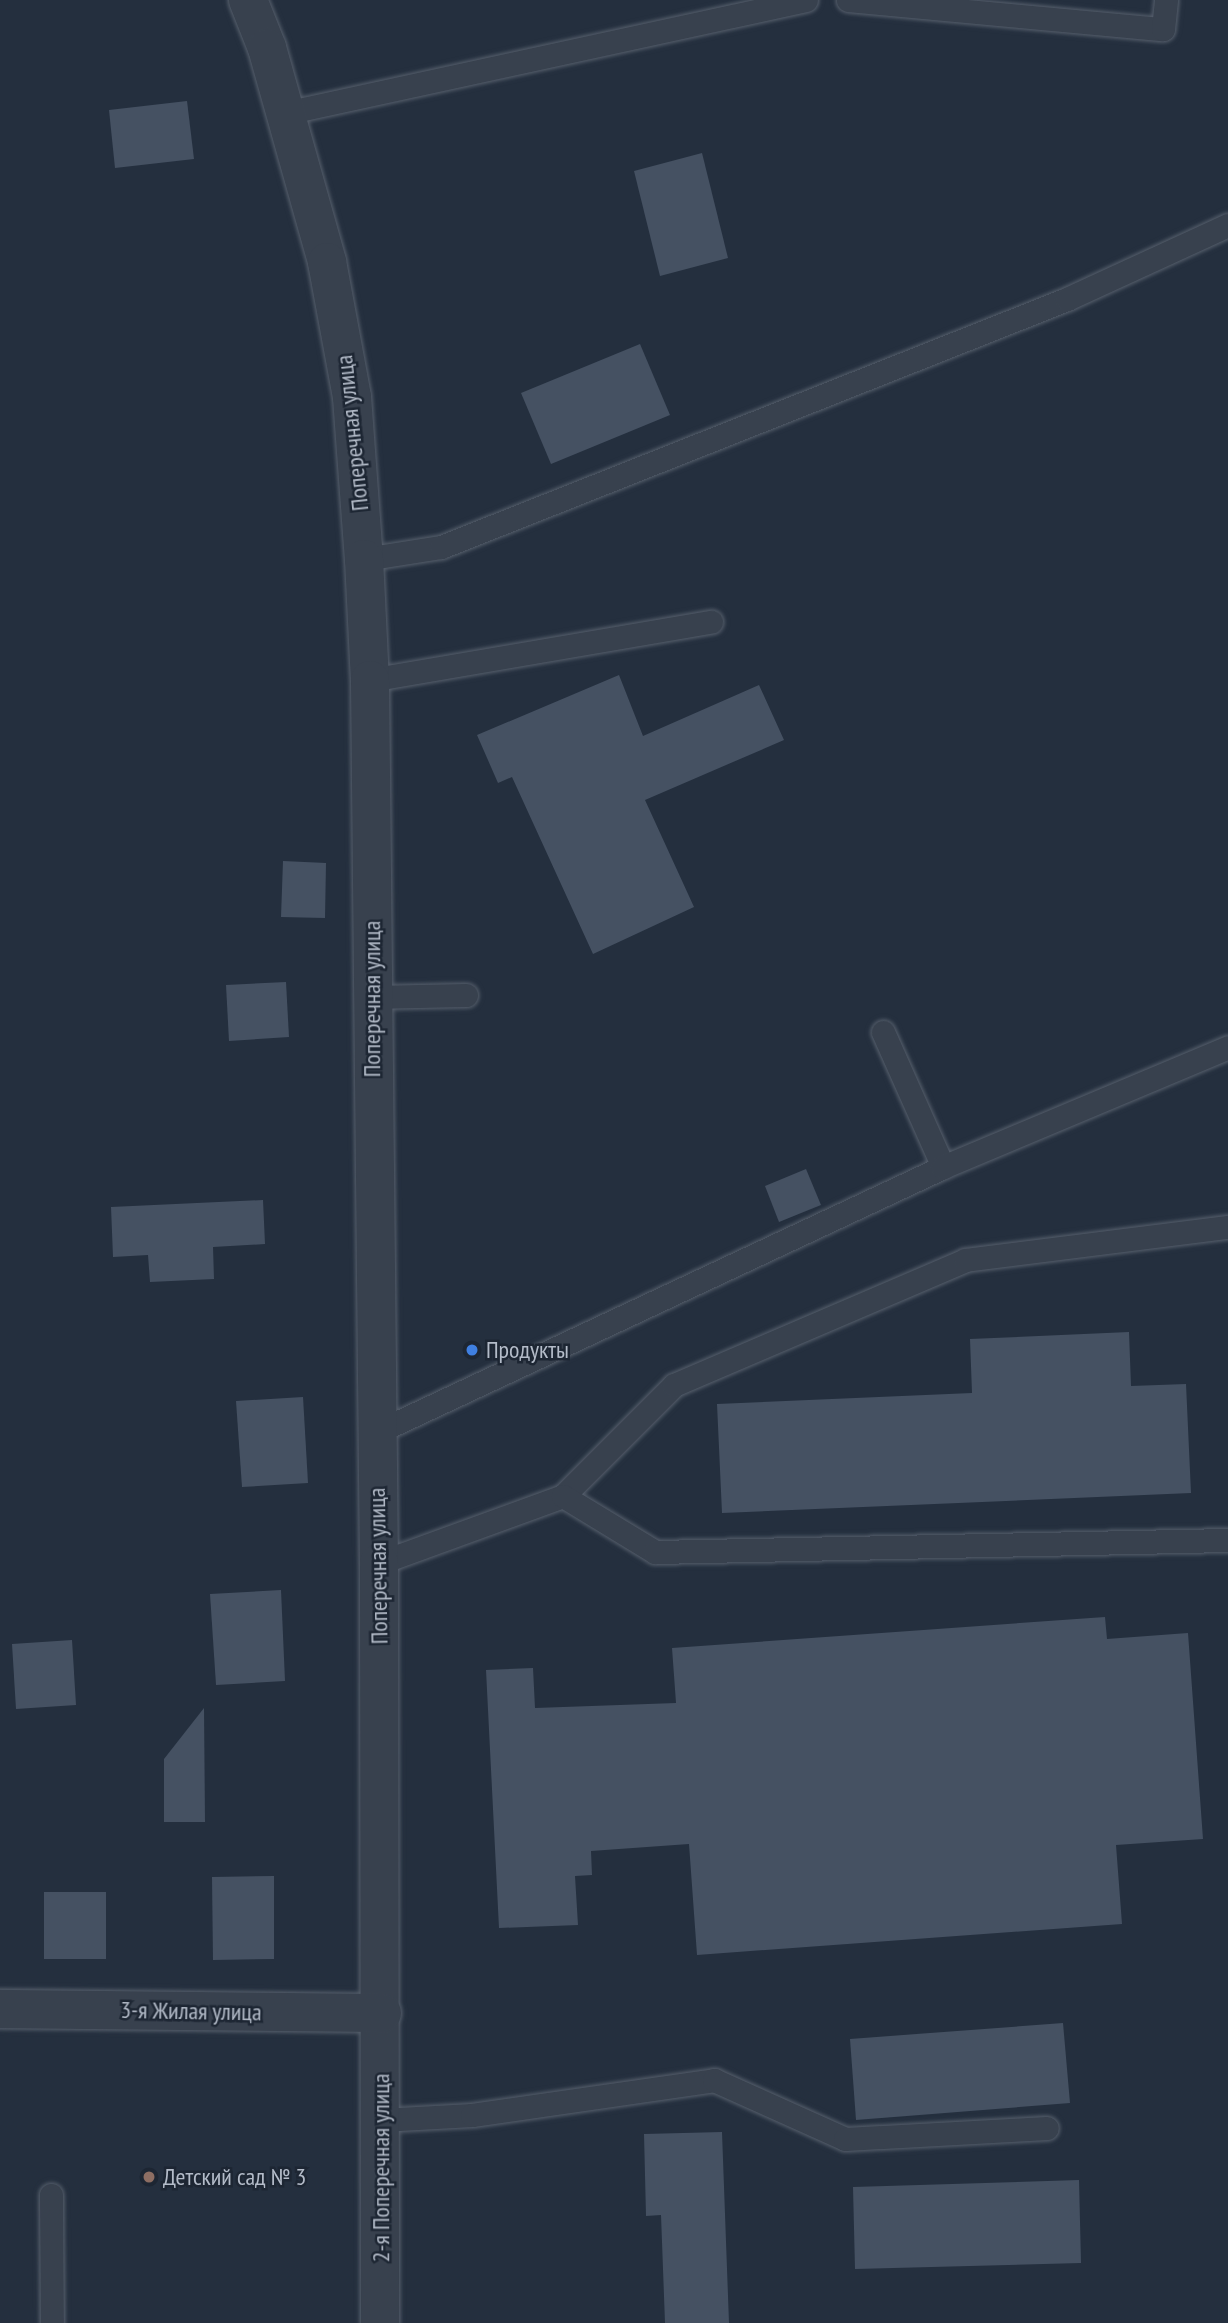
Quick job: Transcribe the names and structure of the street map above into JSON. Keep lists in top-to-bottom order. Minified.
{"streets":{"street":["Поперечная улица","3-я Жилая улица","2-я Поперечная улица"]},"crossings":[["Поперечная улица","3-я Жилая улица"],["Поперечная улица","2-я Поперечная улица"],["3-я Жилая улица","2-я Поперечная улица"]],"places":["Продукты","Детский сад № 3"]}
